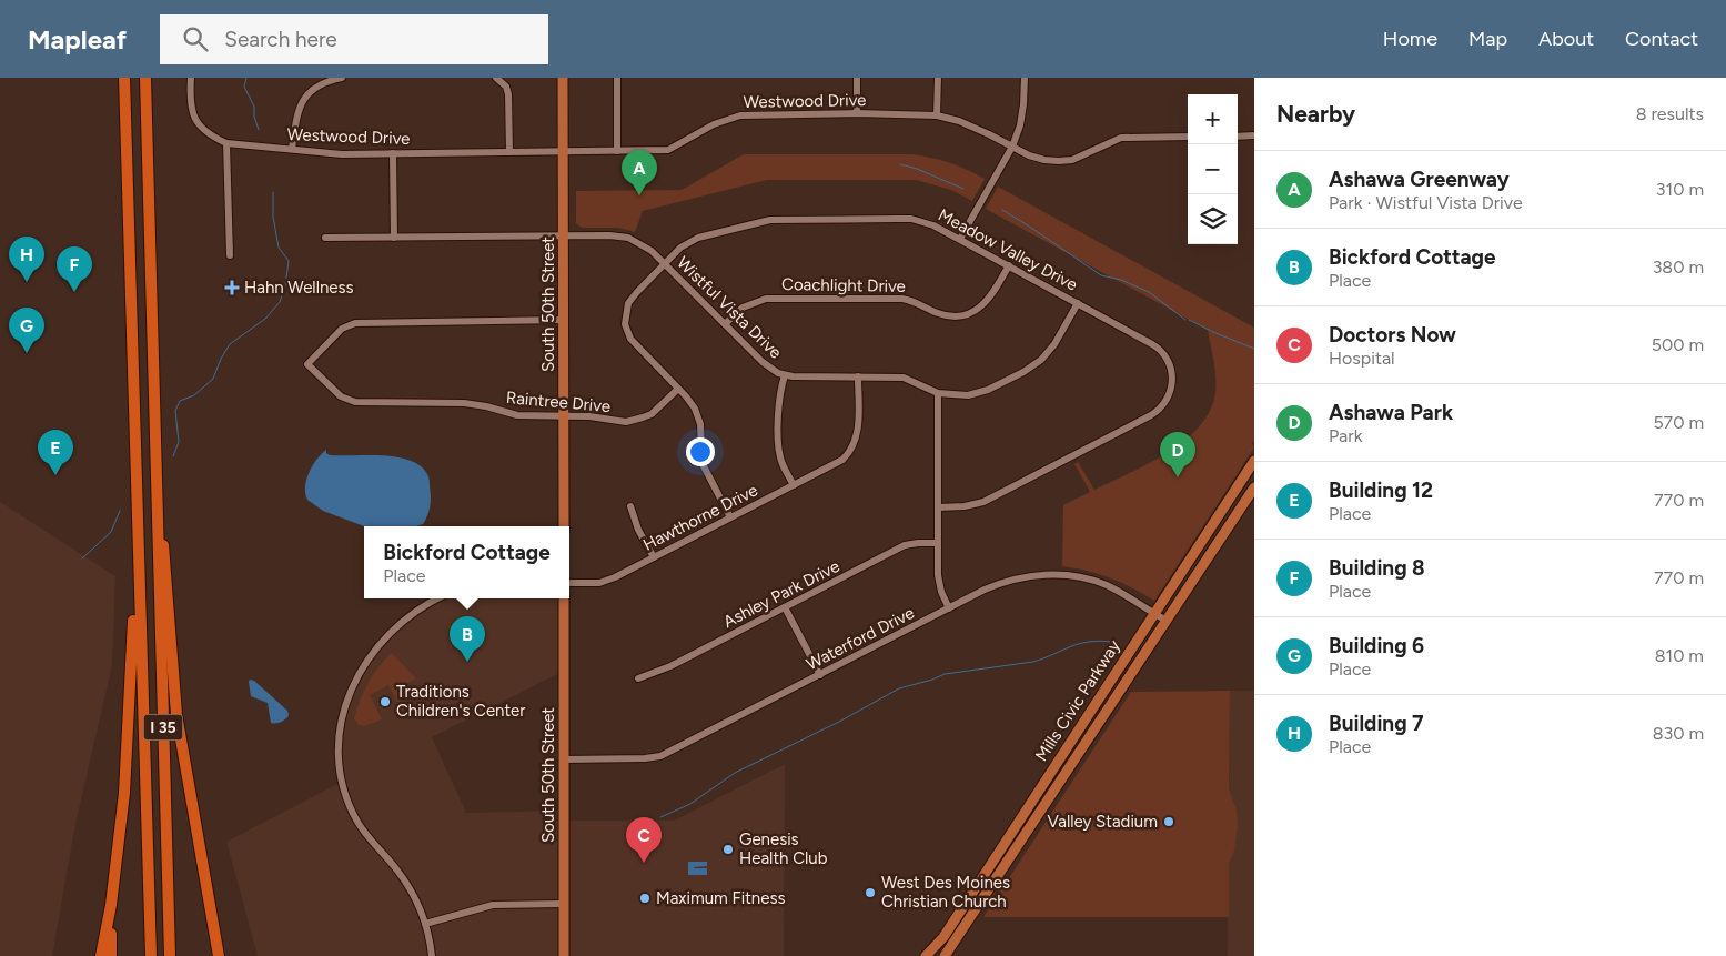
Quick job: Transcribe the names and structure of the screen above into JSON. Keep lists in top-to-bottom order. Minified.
{"streets":{"highway":["I 35"],"main road":["South 50th Street","Mills Civic Parkway"],"street":["Westwood Drive","Meadow Valley Drive","Coachlight Drive","Wistful Vista Drive","Raintree Drive","Hawthorne Drive","Ashley Park Drive","Waterford Drive"]},"crossings":[["Westwood Drive","South 50th Street"],["Meadow Valley Drive","Coachlight Drive"],["Meadow Valley Drive","Wistful Vista Drive"],["Meadow Valley Drive","Raintree Drive"],["Meadow Valley Drive","Hawthorne Drive"],["Coachlight Drive","Wistful Vista Drive"],["South 50th Street","Wistful Vista Drive"],["South 50th Street","Raintree Drive"],["South 50th Street","Waterford Drive"],["Wistful Vista Drive","Hawthorne Drive"],["Waterford Drive","Mills Civic Parkway"]],"places":{"health":["Hahn Wellness"],"other":["Traditions Children's Center","Valley Stadium","Genesis Health Club","West Des Moines Christian Church","Maximum Fitness"]},"page":{"header":"Mapleaf","search":"Search here","nav":["Home","Map","About","Contact"],"heading":["Nearby","8 results"],"map_buttons":["+","−"],"pins":["A","H","F","G","E","D","B","C"],"list":[{"mark":"A","name":"Ashawa Greenway","note":"Park · Wistful Vista Drive","value":"310 m"},{"mark":"B","name":"Bickford Cottage","note":"Place","value":"380 m"},{"mark":"C","name":"Doctors Now","note":"Hospital","value":"500 m"},{"mark":"D","name":"Ashawa Park","note":"Park","value":"570 m"},{"mark":"E","name":"Building 12","note":"Place","value":"770 m"},{"mark":"F","name":"Building 8","note":"Place","value":"770 m"},{"mark":"G","name":"Building 6","note":"Place","value":"810 m"},{"mark":"H","name":"Building 7","note":"Place","value":"830 m"}],"popup":["Bickford Cottage","Place"]}}
